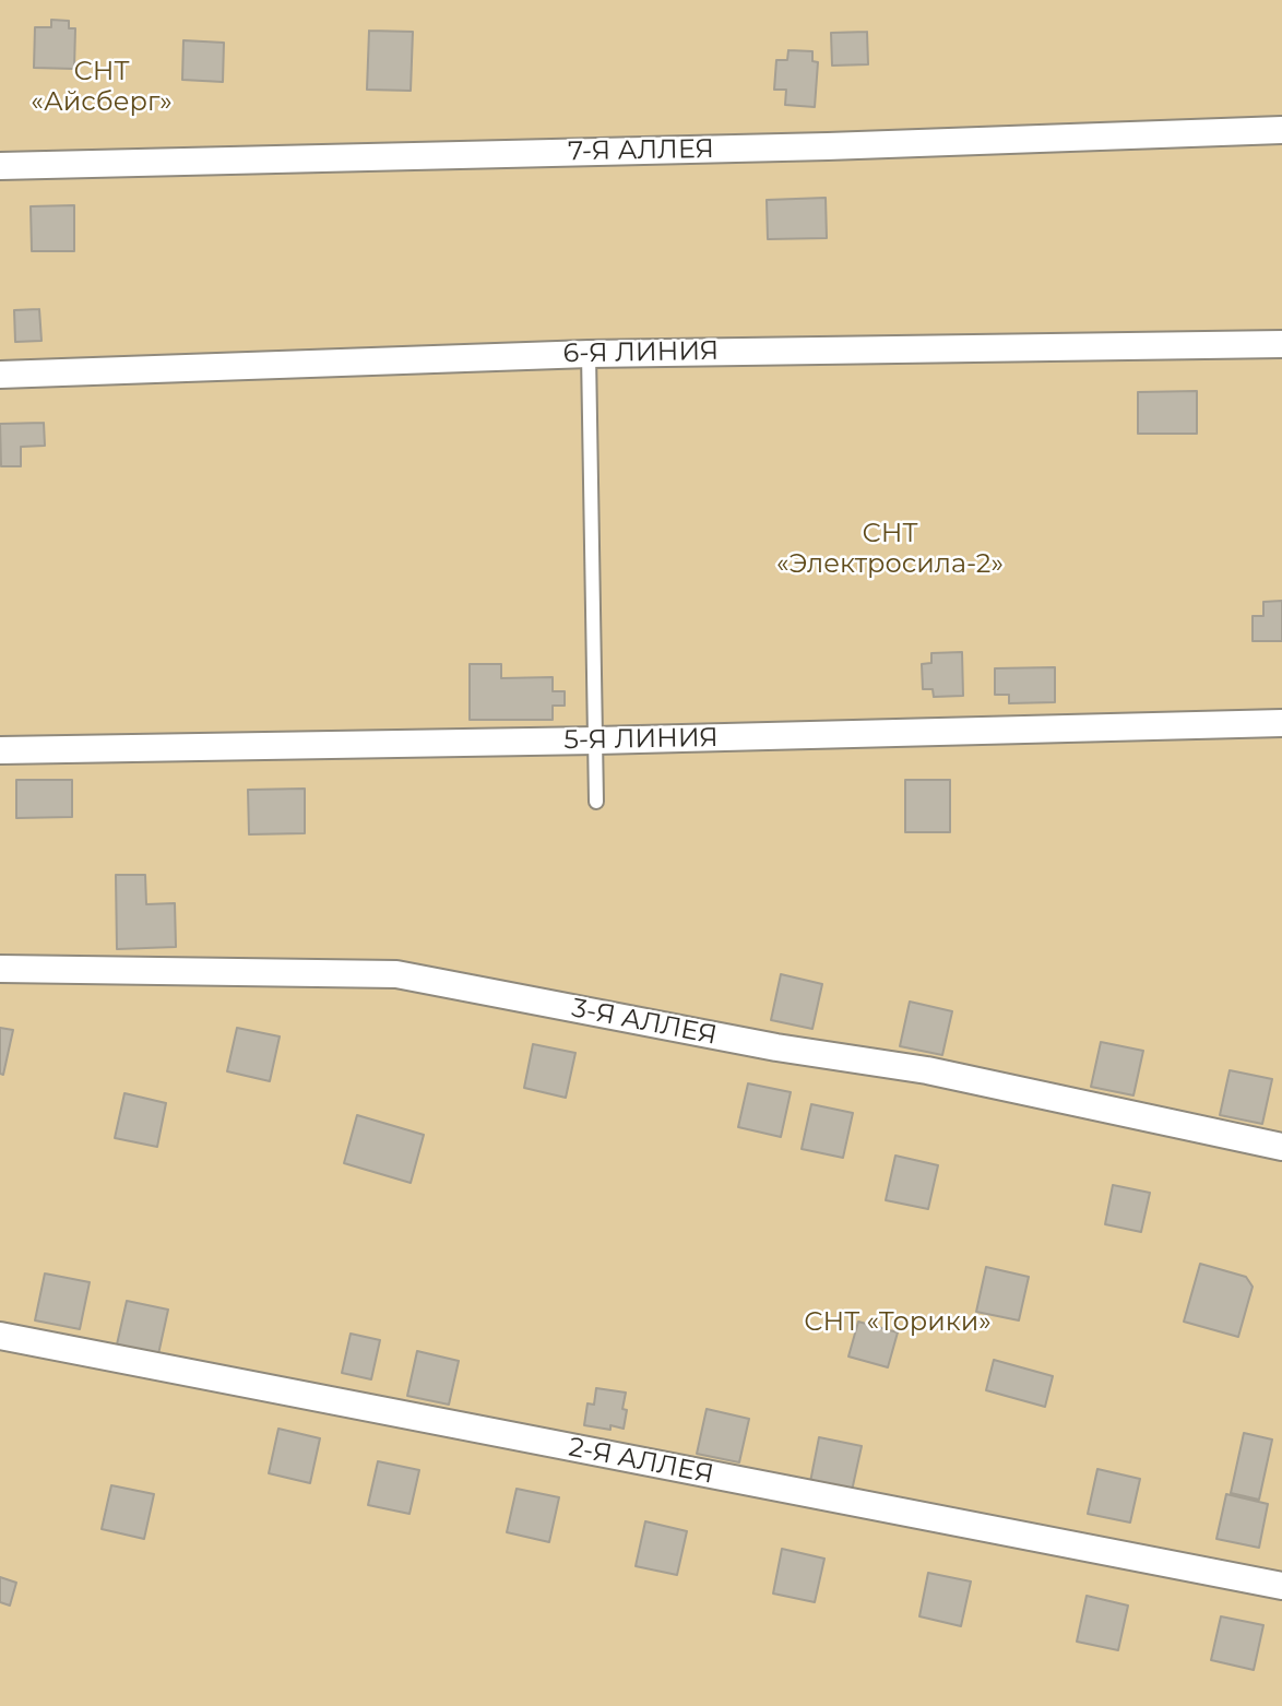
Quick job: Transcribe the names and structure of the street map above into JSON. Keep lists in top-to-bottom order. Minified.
{"streets":{"street":["7-Я АЛЛЕЯ","6-Я ЛИНИЯ","5-Я ЛИНИЯ","3-Я АЛЛЕЯ","2-Я АЛЛЕЯ"]},"parks":["СНТ «Айсберг»","СНТ «Электросила-2»","СНТ «Торики»"]}
